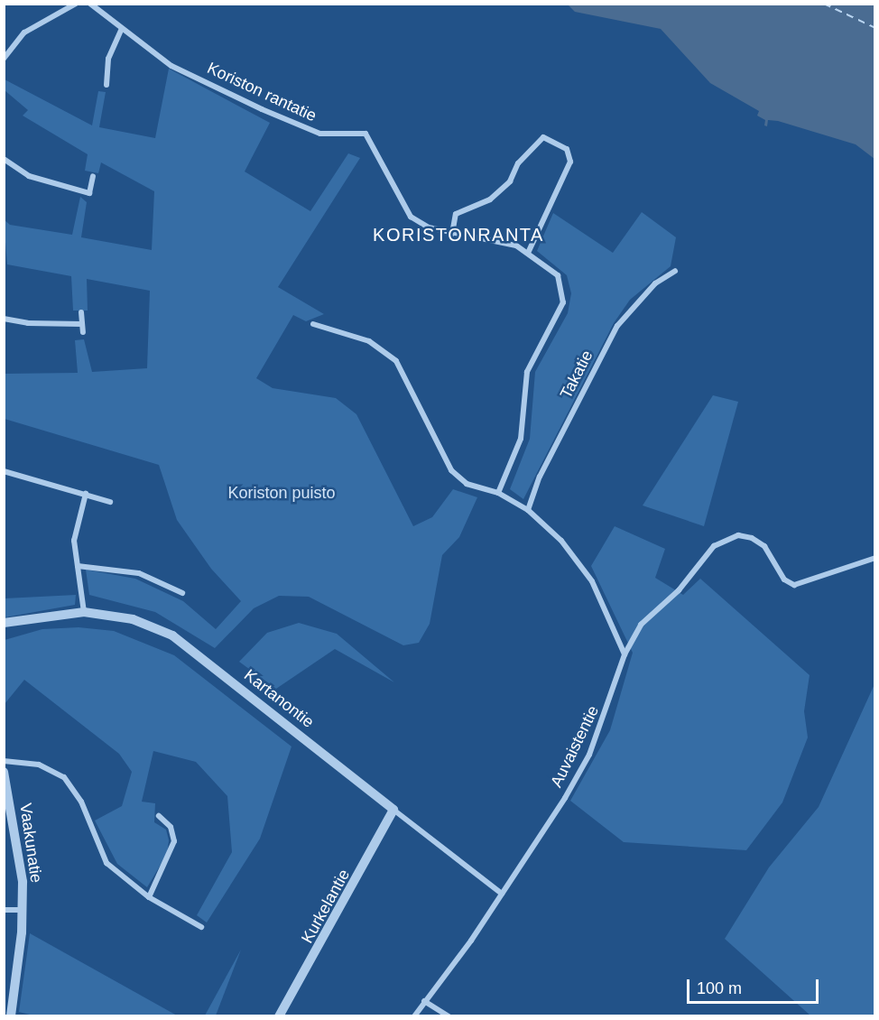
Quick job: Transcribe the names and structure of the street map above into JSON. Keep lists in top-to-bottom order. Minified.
{"streets":{"street":["Koriston rantatie","Takatie","Kartanontie","Auvaistentie","Vaakunatie","Kurkelantie"]},"crossings":[["Kartanontie","Auvaistentie"],["Kartanontie","Kurkelantie"]],"districts":["KORISTONRANTA"],"parks":["Koriston puisto"],"scale_bar":"100 m"}
